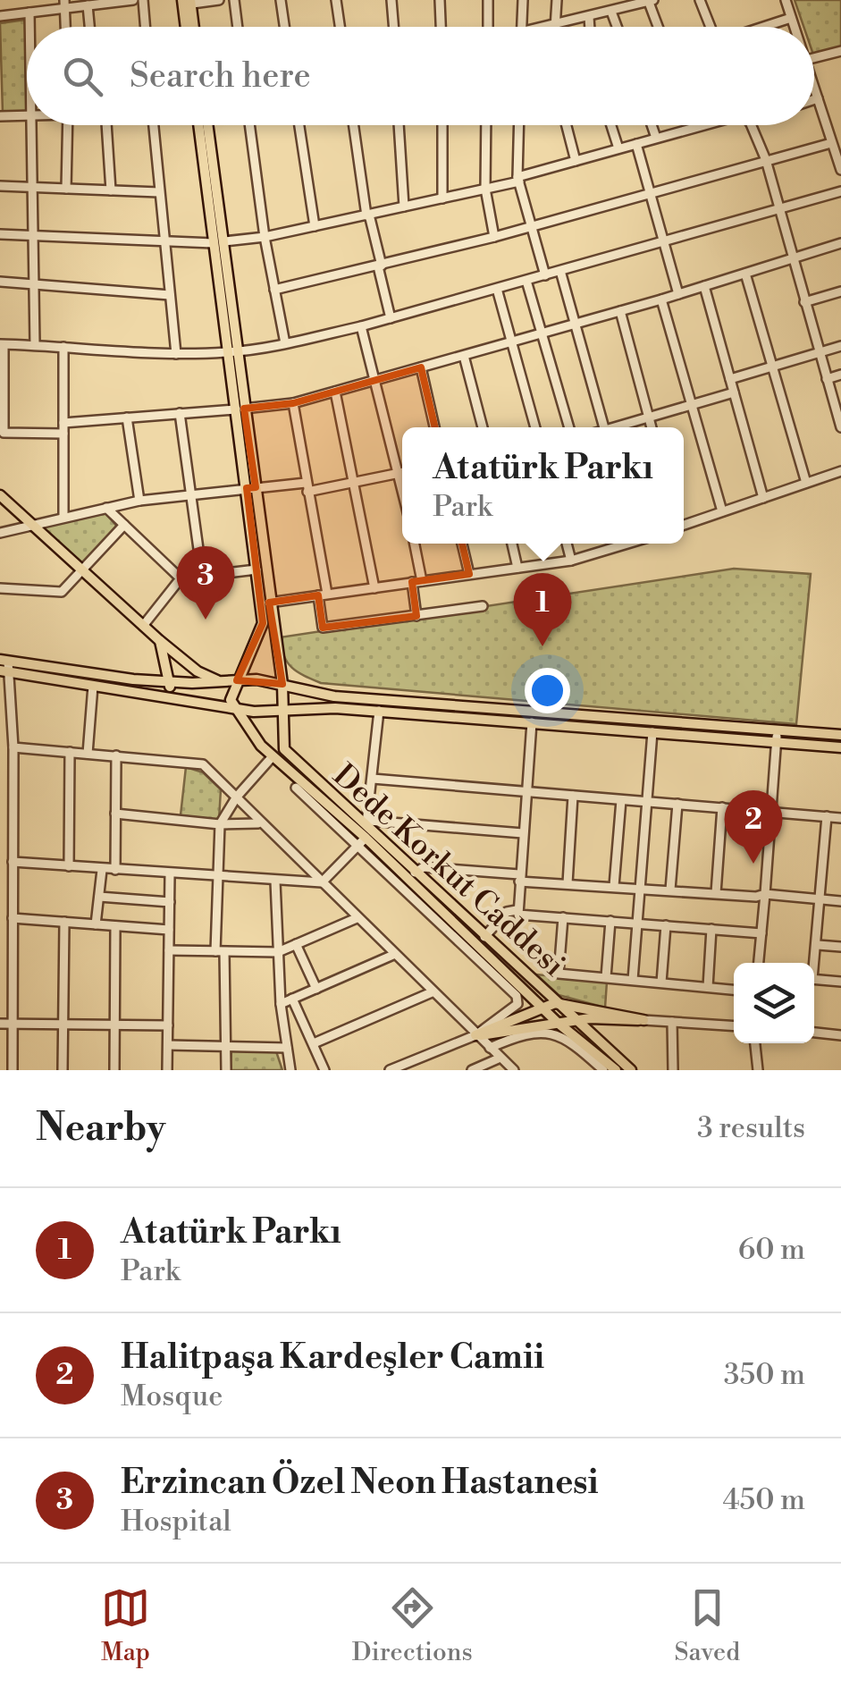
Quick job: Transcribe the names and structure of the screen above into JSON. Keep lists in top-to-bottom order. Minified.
{"streets":{"main road":["Dede Korkut Caddesi"]},"page":{"search":"Search here","popup":["Atatürk Parkı","Park"],"pins":["3","1","2"],"heading":["Nearby","3 results"],"list":[{"mark":"1","name":"Atatürk Parkı","note":"Park","value":"60 m"},{"mark":"2","name":"Halitpaşa Kardeşler Camii","note":"Mosque","value":"350 m"},{"mark":"3","name":"Erzincan Özel Neon Hastanesi","note":"Hospital","value":"450 m"}],"nav":["Map","Directions","Saved"]}}
